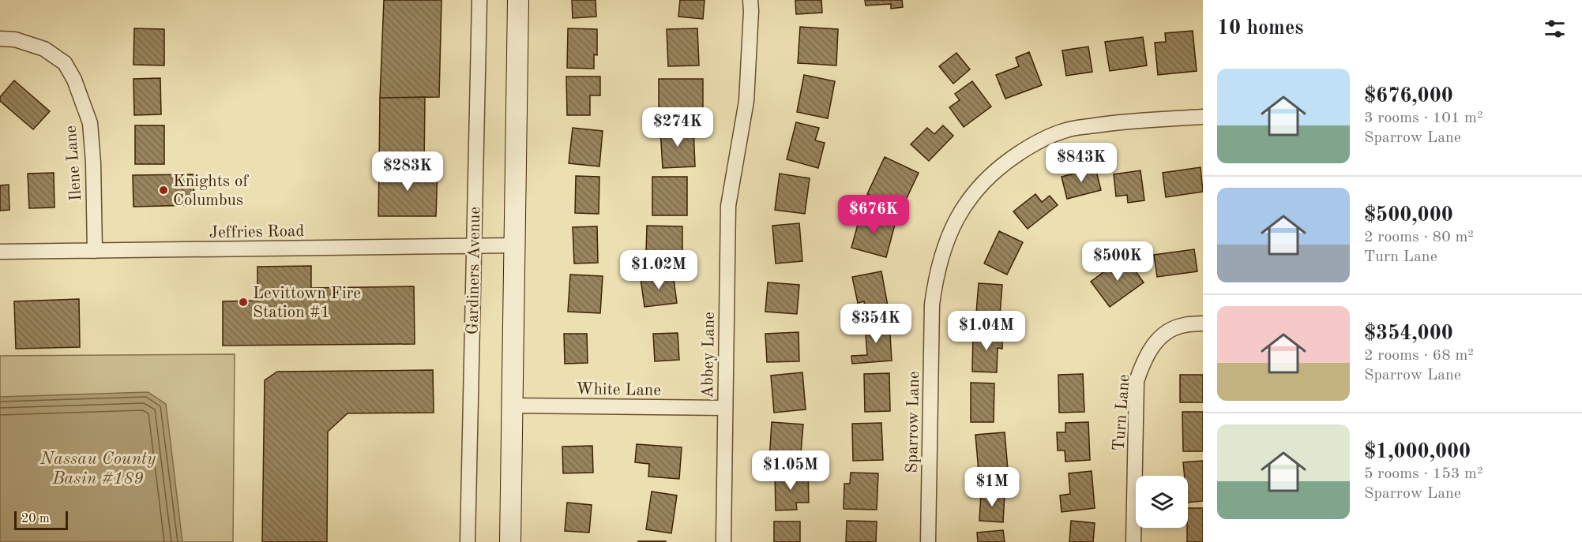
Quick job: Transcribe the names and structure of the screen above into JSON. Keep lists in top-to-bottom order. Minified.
{"streets":{"street":["Ilene Lane","Jeffries Road","Gardiners Avenue","Abbey Lane","White Lane","Turn Lane","Sparrow Lane"]},"crossings":[["Ilene Lane","Jeffries Road"],["Jeffries Road","Gardiners Avenue"],["Abbey Lane","White Lane"]],"water":["Nassau County Basin #189"],"places":["Knights of Columbus","Levittown Fire Station #1"],"scale_bar":"20 m","page":{"heading":"10 homes","list":[{"name":"$676,000","note":"3 rooms · 101 m² · Sparrow Lane"},{"name":"$500,000","note":"2 rooms · 80 m² · Turn Lane"},{"name":"$354,000","note":"2 rooms · 68 m² · Sparrow Lane"},{"name":"$1,000,000","note":"5 rooms · 153 m² · Sparrow Lane"}],"price":["$274K","$843K","$283K","$676K","$500K","$1.02M","$354K","$1.04M","$1.05M","$1M"],"scale":"20 m"}}
